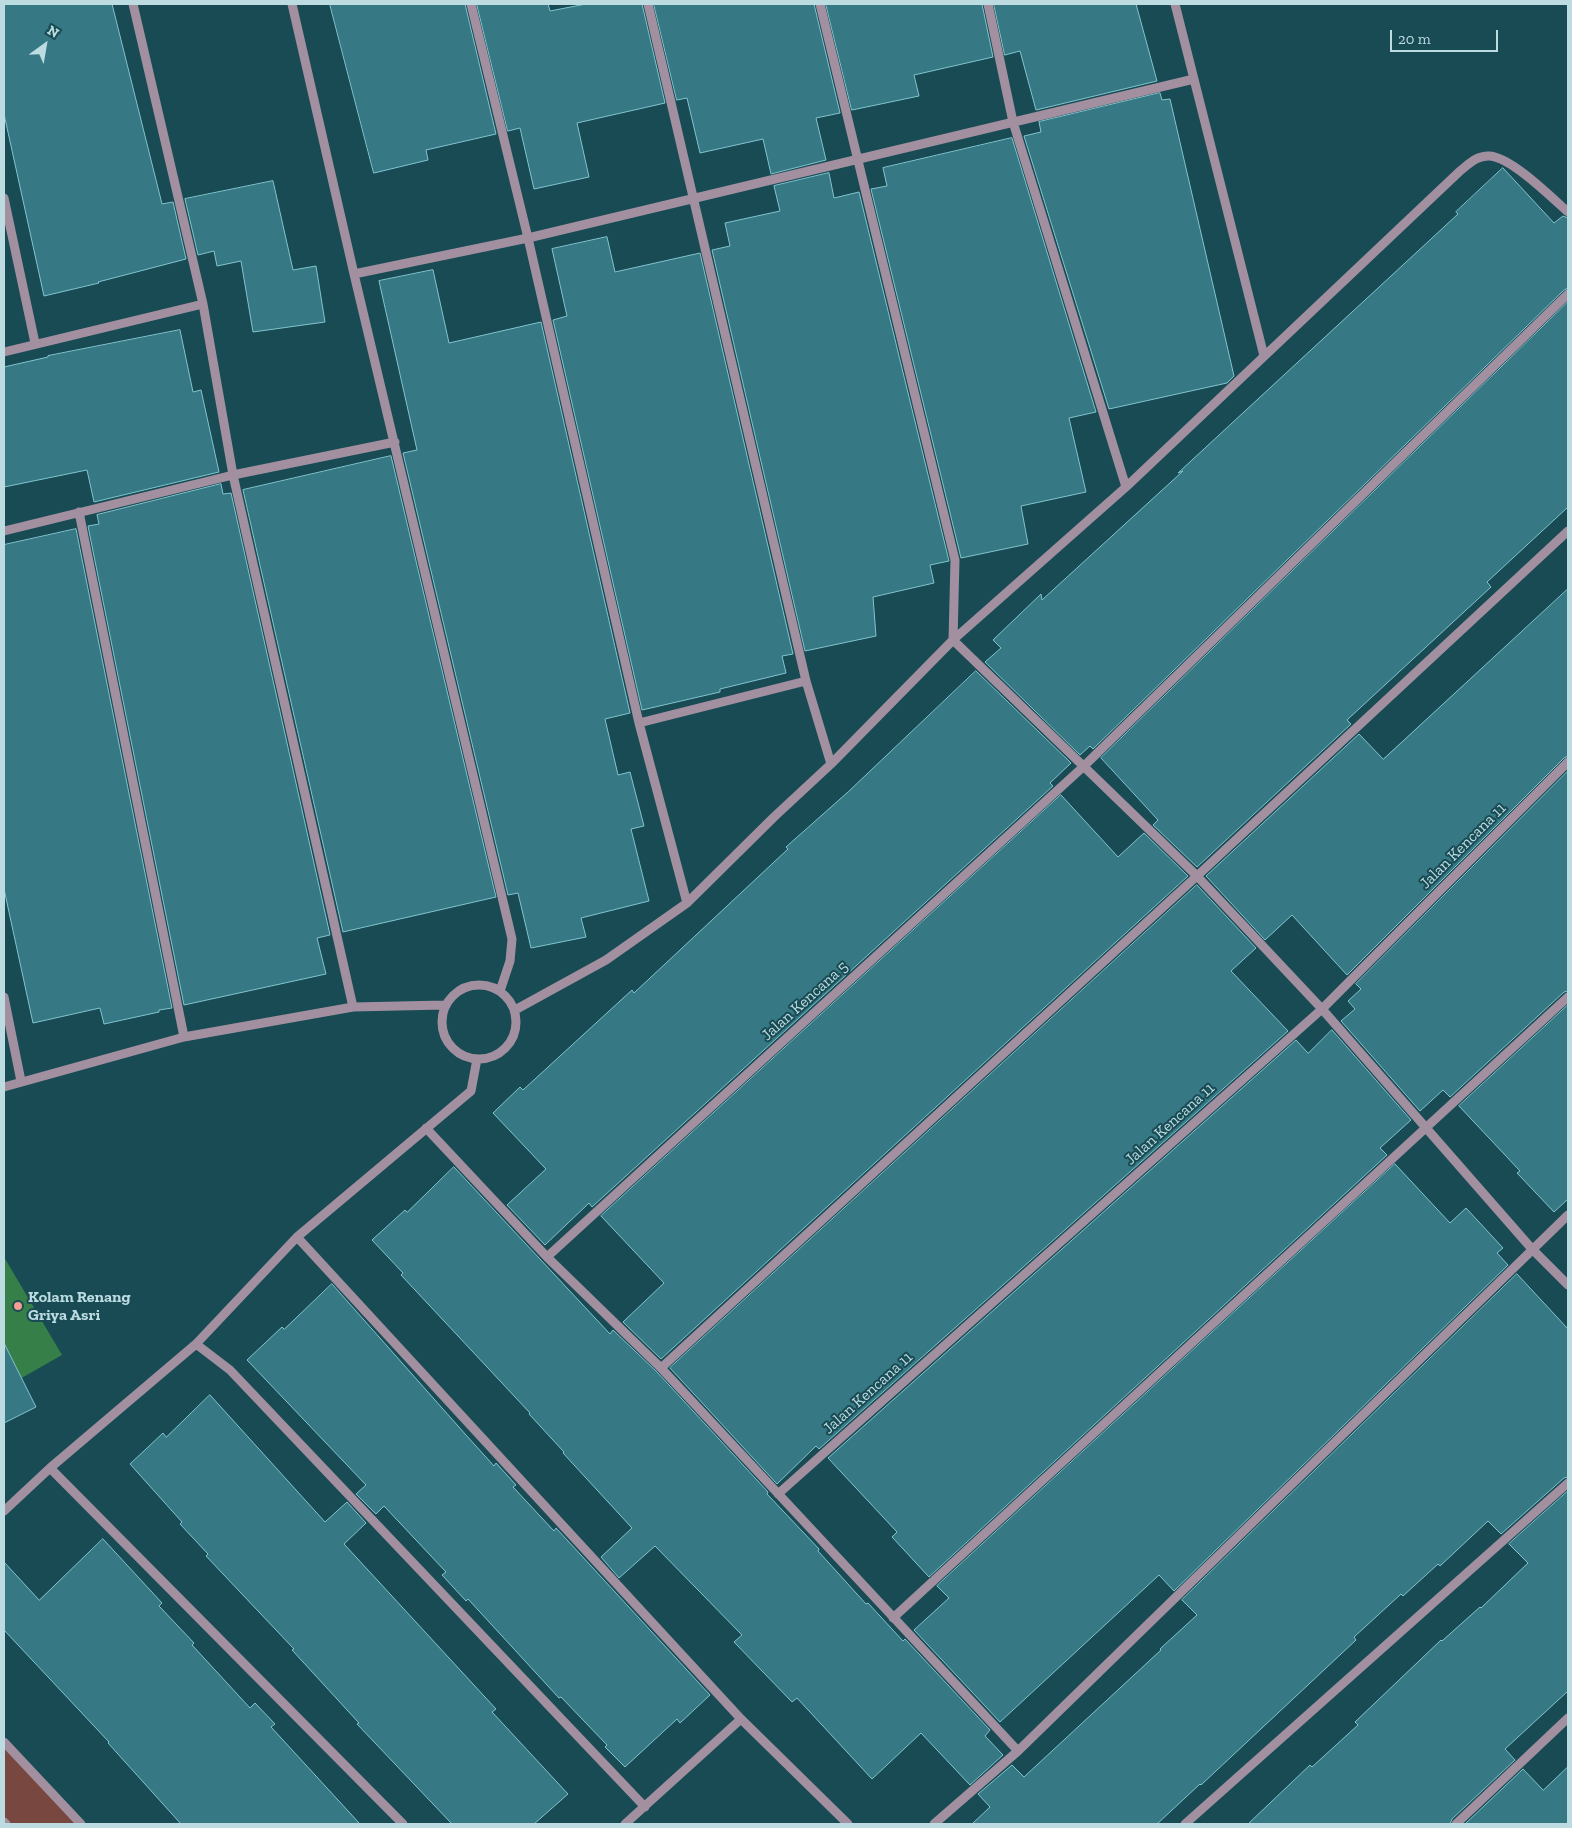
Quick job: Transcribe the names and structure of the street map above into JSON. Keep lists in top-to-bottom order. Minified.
{"streets":{"street":["Jalan Kencana 11","Jalan Kencana 5"]},"places":["Kolam Renang Griya Asri"],"scale_bar":"20 m","north":"top right"}
